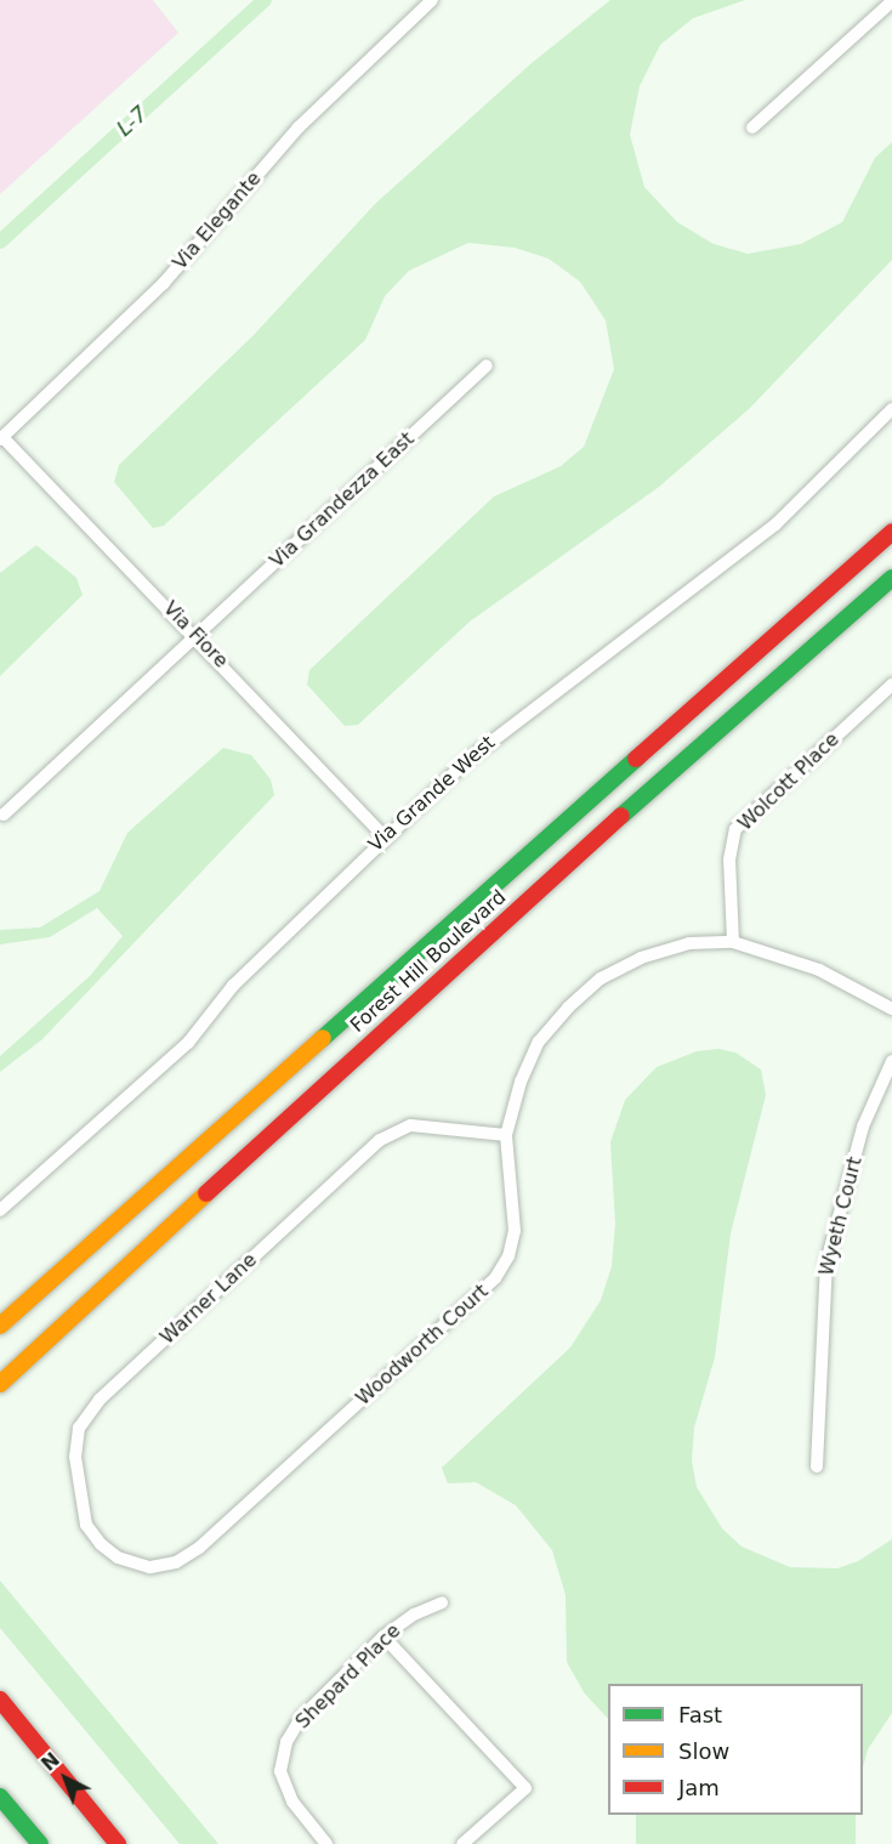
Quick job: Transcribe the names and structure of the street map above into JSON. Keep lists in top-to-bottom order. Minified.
{"streets":{"main road":["Forest Hill Boulevard"],"street":["Via Elegante","Via Grandezza East","Via Fiore","Wolcott Place","Via Grande West","Wyeth Court","Warner Lane","Woodworth Court","Shepard Place"]},"crossings":[["Via Elegante","Via Fiore"],["Via Grandezza East","Via Fiore"],["Via Fiore","Via Grande West"],["Wolcott Place","Woodworth Court"],["Warner Lane","Woodworth Court"]],"water":["L-7"],"legend":["Fast","Slow","Jam"],"north":"top left"}
